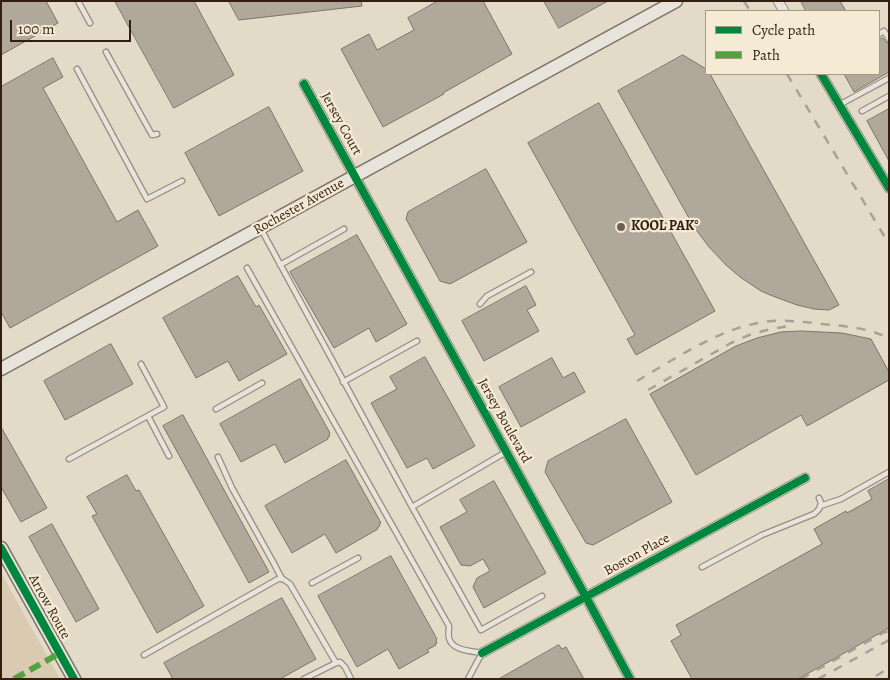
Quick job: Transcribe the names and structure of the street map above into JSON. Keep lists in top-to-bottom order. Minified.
{"streets":{"main road":["Rochester Avenue","Arrow Route"],"street":["Jersey Court","Jersey Boulevard","Boston Place"]},"crossings":[["Jersey Court","Rochester Avenue"],["Jersey Court","Jersey Boulevard"],["Rochester Avenue","Jersey Boulevard"],["Jersey Boulevard","Boston Place"]],"places":["KOOL PAK°"],"legend":["Cycle path","Path"],"scale_bar":"100 m"}
